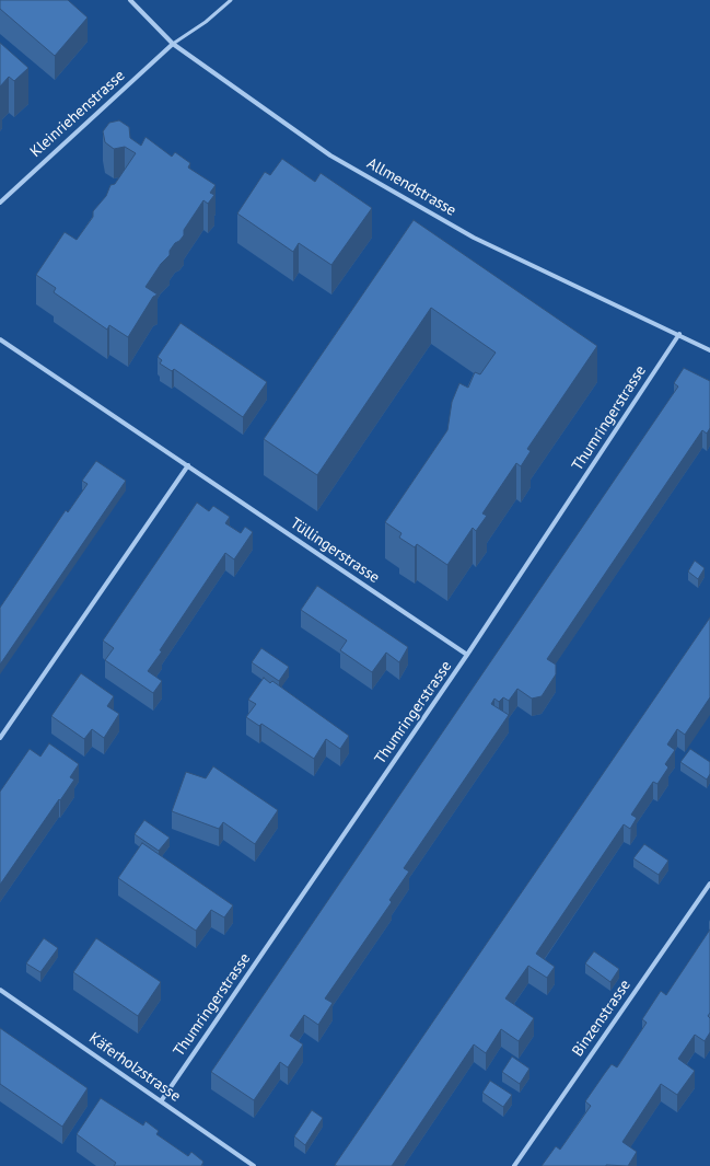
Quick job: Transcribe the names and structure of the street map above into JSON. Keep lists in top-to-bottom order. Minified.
{"streets":{"street":["Kleinriehenstrasse","Allmendstrasse","Thumringerstrasse","Tüllingerstrasse","Binzenstrasse","Käferholzstrasse"]},"crossings":[["Kleinriehenstrasse","Allmendstrasse"],["Allmendstrasse","Thumringerstrasse"],["Thumringerstrasse","Tüllingerstrasse"],["Thumringerstrasse","Käferholzstrasse"]]}
